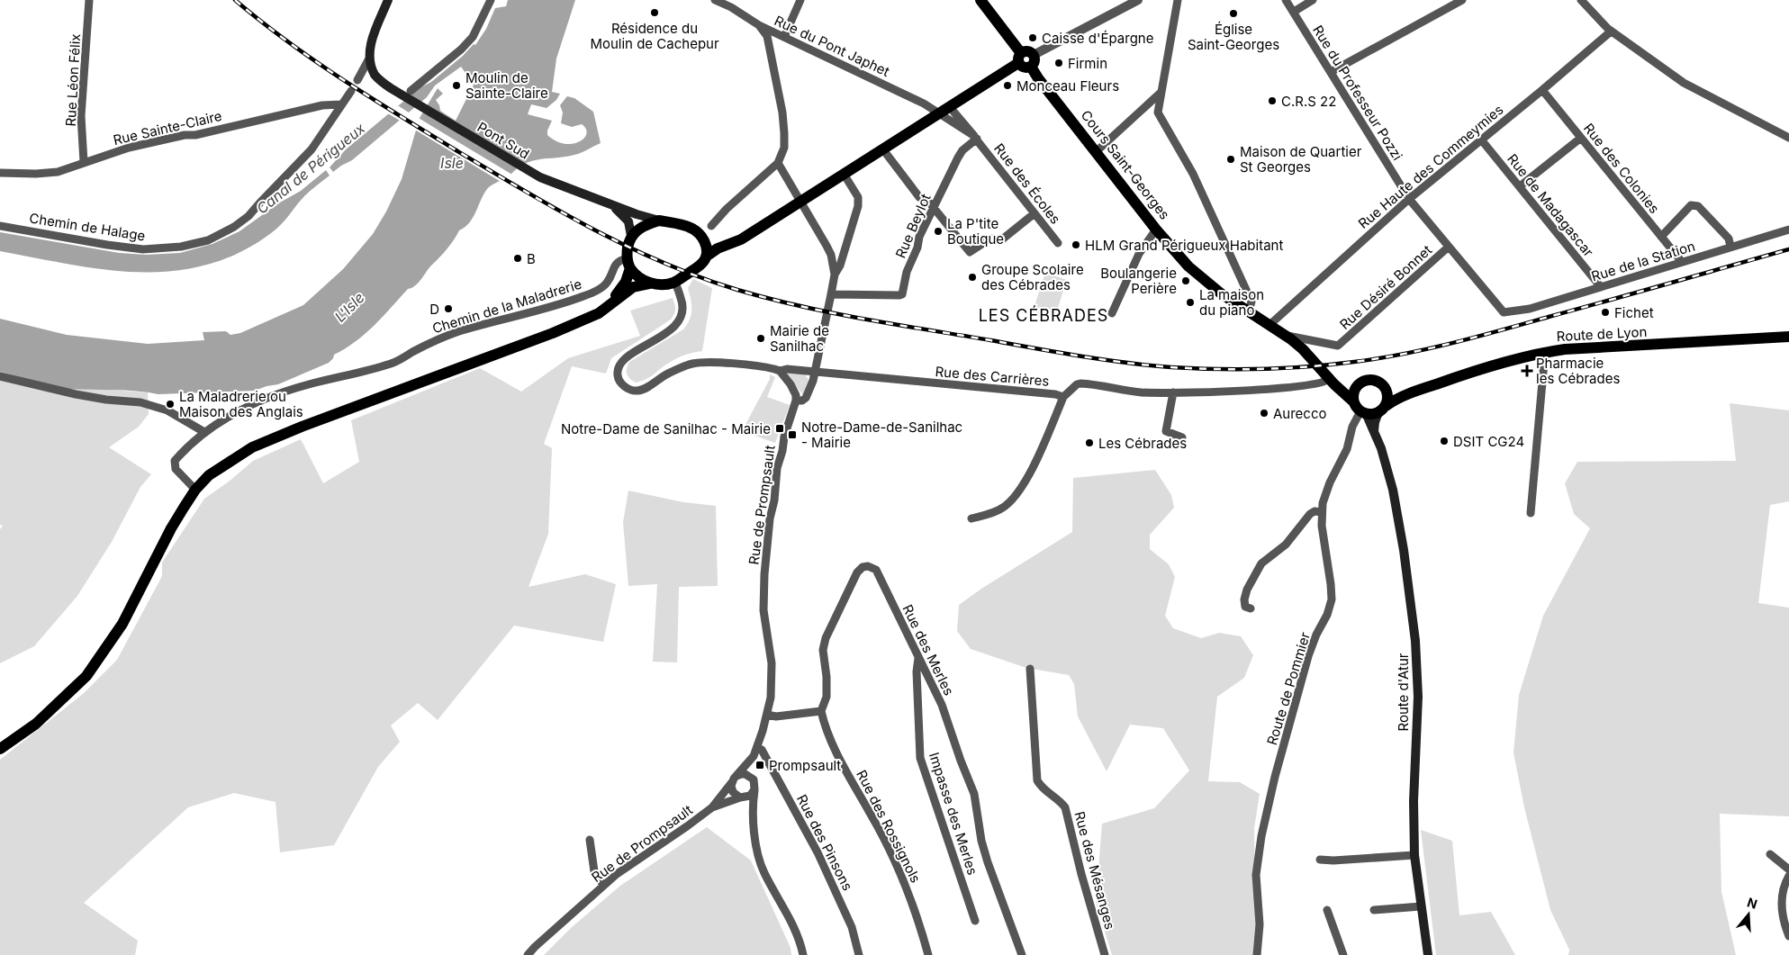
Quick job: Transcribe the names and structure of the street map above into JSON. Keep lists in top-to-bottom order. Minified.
{"streets":{"main road":["Pont Sud","Cours Saint-Georges","Route de Lyon","Route d'Atur"],"street":["Rue du Pont Japhet","Rue Léon Félix","Rue du Professeur Pozzi","Rue Sainte-Claire","Rue Haute des Commeymies","Rue des Colonies","Rue des Écoles","Rue de Madagascar","Rue Beylot","Chemin de Halage","Rue de la Station","Rue Désiré Bonnet","Chemin de la Maladrerie","Rue des Carrières","Rue de Prompsault","Rue des Merles","Route de Pommier","Impasse des Merles","Rue des Rossignols","Rue des Pinsons","Rue des Mésanges"]},"crossings":[["Rue Léon Félix","Rue Sainte-Claire"],["Rue du Professeur Pozzi","Rue Haute des Commeymies"],["Rue du Professeur Pozzi","Rue de la Station"],["Rue du Professeur Pozzi","Rue Désiré Bonnet"],["Rue Sainte-Claire","Chemin de Halage"],["Pont Sud","Chemin de la Maladrerie"],["Pont Sud","Rue des Carrières"],["Cours Saint-Georges","Rue Haute des Commeymies"],["Cours Saint-Georges","Rue Désiré Bonnet"],["Cours Saint-Georges","Route de Lyon"],["Cours Saint-Georges","Rue des Carrières"],["Cours Saint-Georges","Route de Pommier"],["Cours Saint-Georges","Route d'Atur"],["Rue Haute des Commeymies","Rue des Colonies"],["Rue Haute des Commeymies","Rue de Madagascar"],["Rue des Colonies","Rue de la Station"],["Rue des Écoles","Rue Beylot"],["Rue de Madagascar","Rue de la Station"],["Rue Beylot","Rue de Prompsault"],["Chemin de la Maladrerie","Rue des Carrières"],["Route de Lyon","Route de Pommier"],["Route de Lyon","Route d'Atur"],["Rue des Carrières","Rue de Prompsault"],["Rue de Prompsault","Rue des Pinsons"],["Rue des Merles","Impasse des Merles"],["Rue des Merles","Rue des Rossignols"],["Route de Pommier","Route d'Atur"]],"districts":["LES CÉBRADES"],"water":["Isle","Canal de Périgueux","L'Isle"],"places":{"other":["Résidence du Moulin de Cachepur","Église Saint-Georges","Caisse d'Épargne","Firmin","Moulin de Sainte-Claire","Monceau Fleurs","C.R.S 22","Maison de Quartier St Georges","La P'tite Boutique","HLM Grand Périgueux Habitant","B","Groupe Scolaire des Cébrades","Boulangerie Perière","La maison du piano","D","Fichet","Mairie de Sanilhac","La Maladrerie ou Maison des Anglais","Aurecco","DSIT CG24","Les Cébrades"],"health":["Pharmacie les Cébrades"],"transit":["Notre-Dame de Sanilhac - Mairie","Notre-Dame-de-Sanilhac - Mairie","Prompsault"]},"north":"top"}
